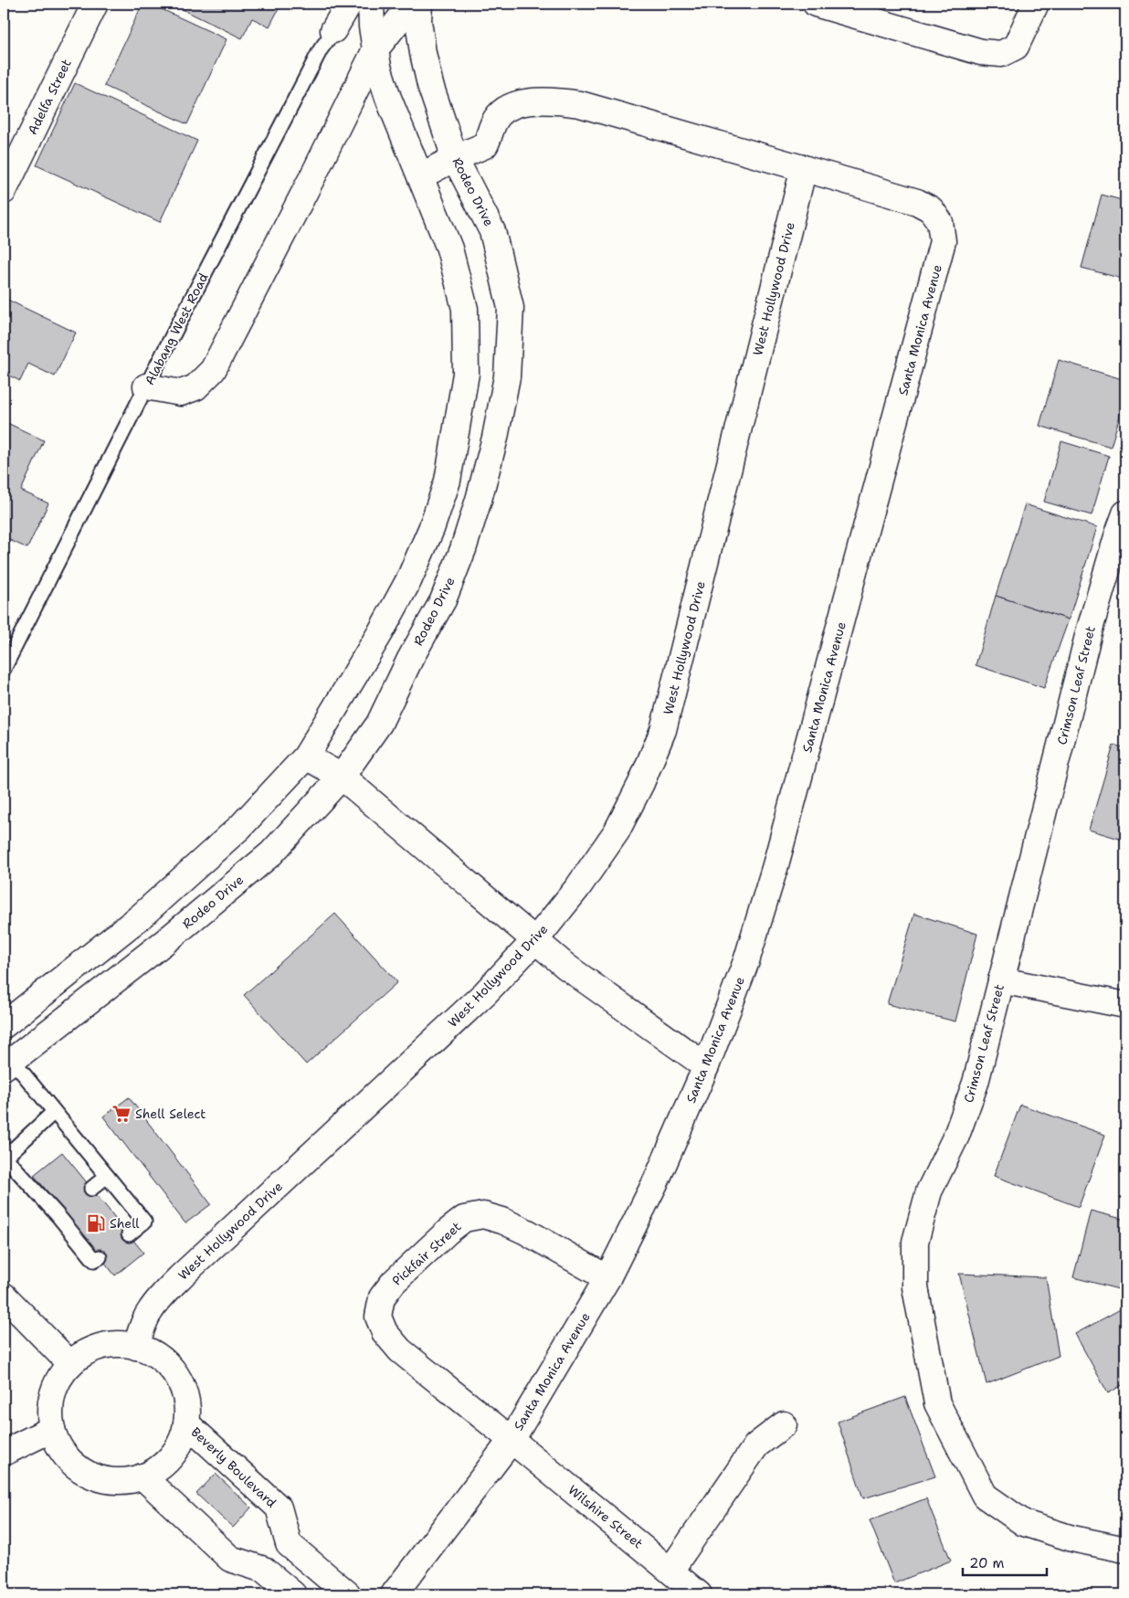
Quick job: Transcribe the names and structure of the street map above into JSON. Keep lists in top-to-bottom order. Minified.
{"streets":{"street":["Adelfa Street","Rodeo Drive","West Hollywood Drive","Santa Monica Avenue","Crimson Leaf Street","Pickfair Street","Beverly Boulevard","Wilshire Street"],"lane":["Alabang West Road"]},"crossings":[["Rodeo Drive","Santa Monica Avenue"],["West Hollywood Drive","Santa Monica Avenue"],["West Hollywood Drive","Beverly Boulevard"],["Santa Monica Avenue","Pickfair Street"],["Santa Monica Avenue","Wilshire Street"],["Pickfair Street","Wilshire Street"]],"places":{"supermarket":["Shell Select"],"fuel station":["Shell"]},"scale_bar":"20 m"}
